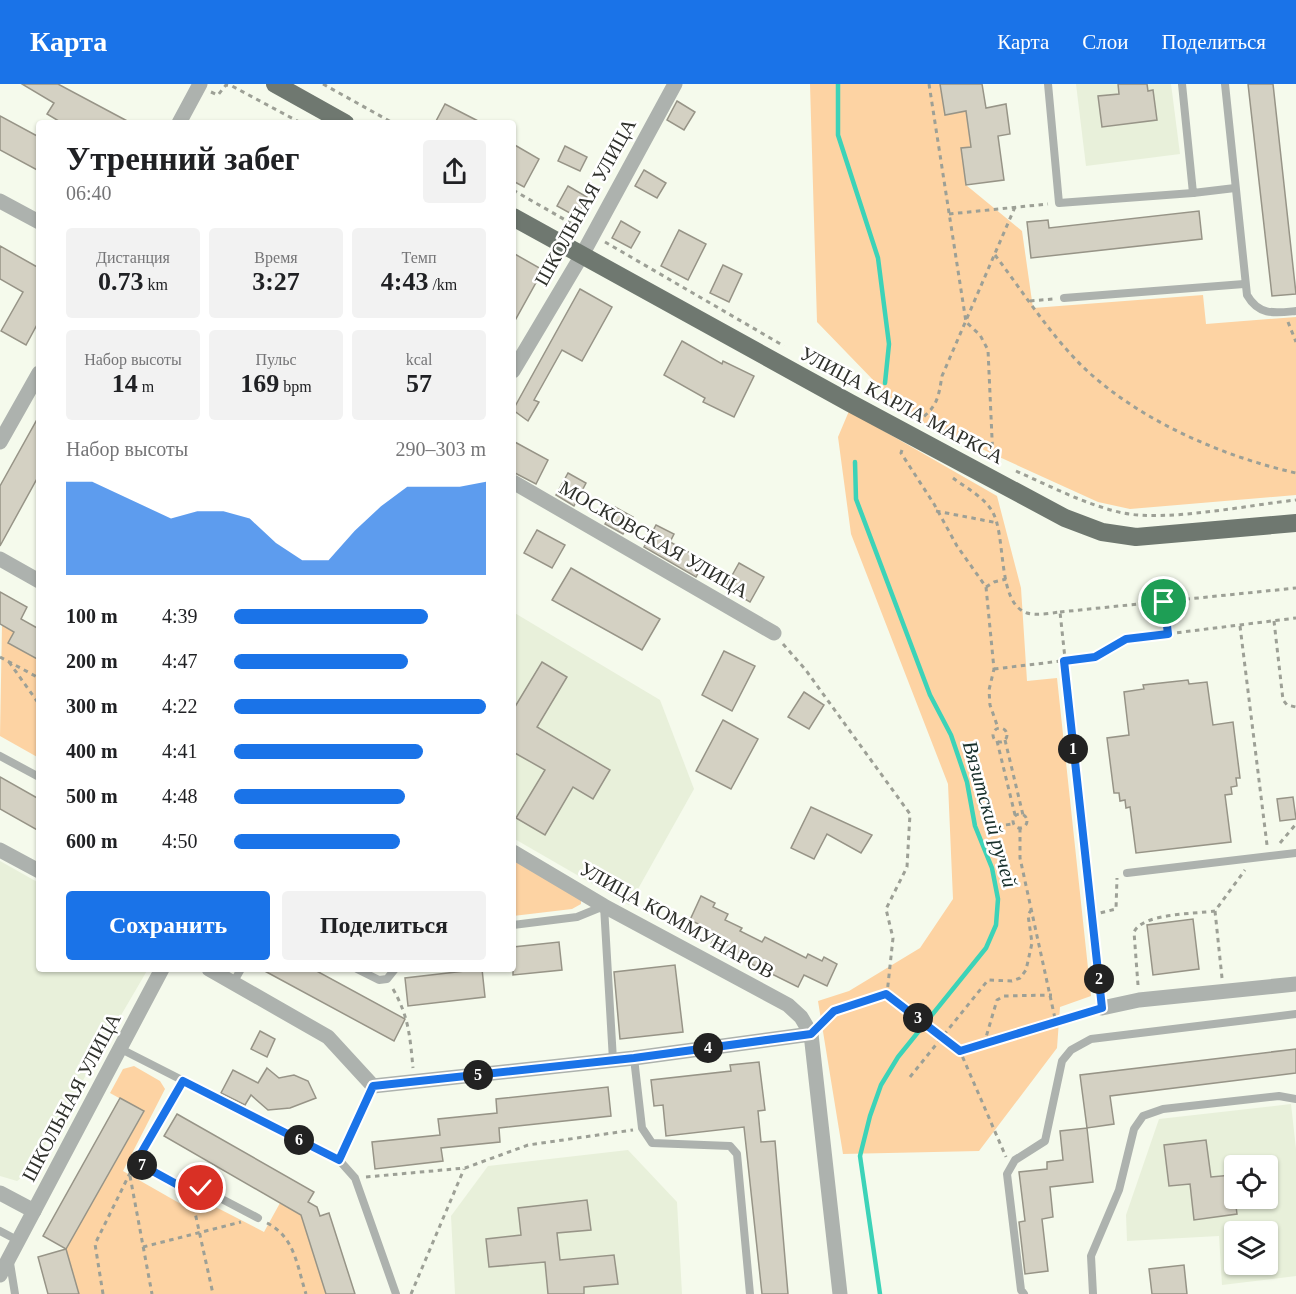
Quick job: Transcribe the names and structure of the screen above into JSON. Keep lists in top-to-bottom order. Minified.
{"streets":{"main road":["УЛИЦА КАРЛА МАРКСА"],"street":["ШКОЛЬНАЯ УЛИЦА","МОСКОВСКАЯ УЛИЦА","УЛИЦА КОММУНАРОВ"]},"crossings":[["ШКОЛЬНАЯ УЛИЦА","УЛИЦА КАРЛА МАРКСА"]],"water":["Вязитский ручей"],"page":{"header":"Карта","nav":["Карта","Слои","Поделиться"],"heading":["Утренний забег","06:40"],"stats":[["Дистанция","0.73 km"],["Время","3:27"],["Темп","4:43 /km"],["Набор высоты","14 m"],["Пульс","169 bpm"],["kcal","57"]],"chart":["Набор высоты","290–303 m"],"list":[{"name":"100 m","note":"4:39"},{"name":"200 m","note":"4:47"},{"name":"300 m","note":"4:22"},{"name":"400 m","note":"4:41"},{"name":"500 m","note":"4:48"},{"name":"600 m","note":"4:50"}],"pins":["1","2","3","4","5","6","7"],"buttons":["Сохранить","Поделиться"]}}
